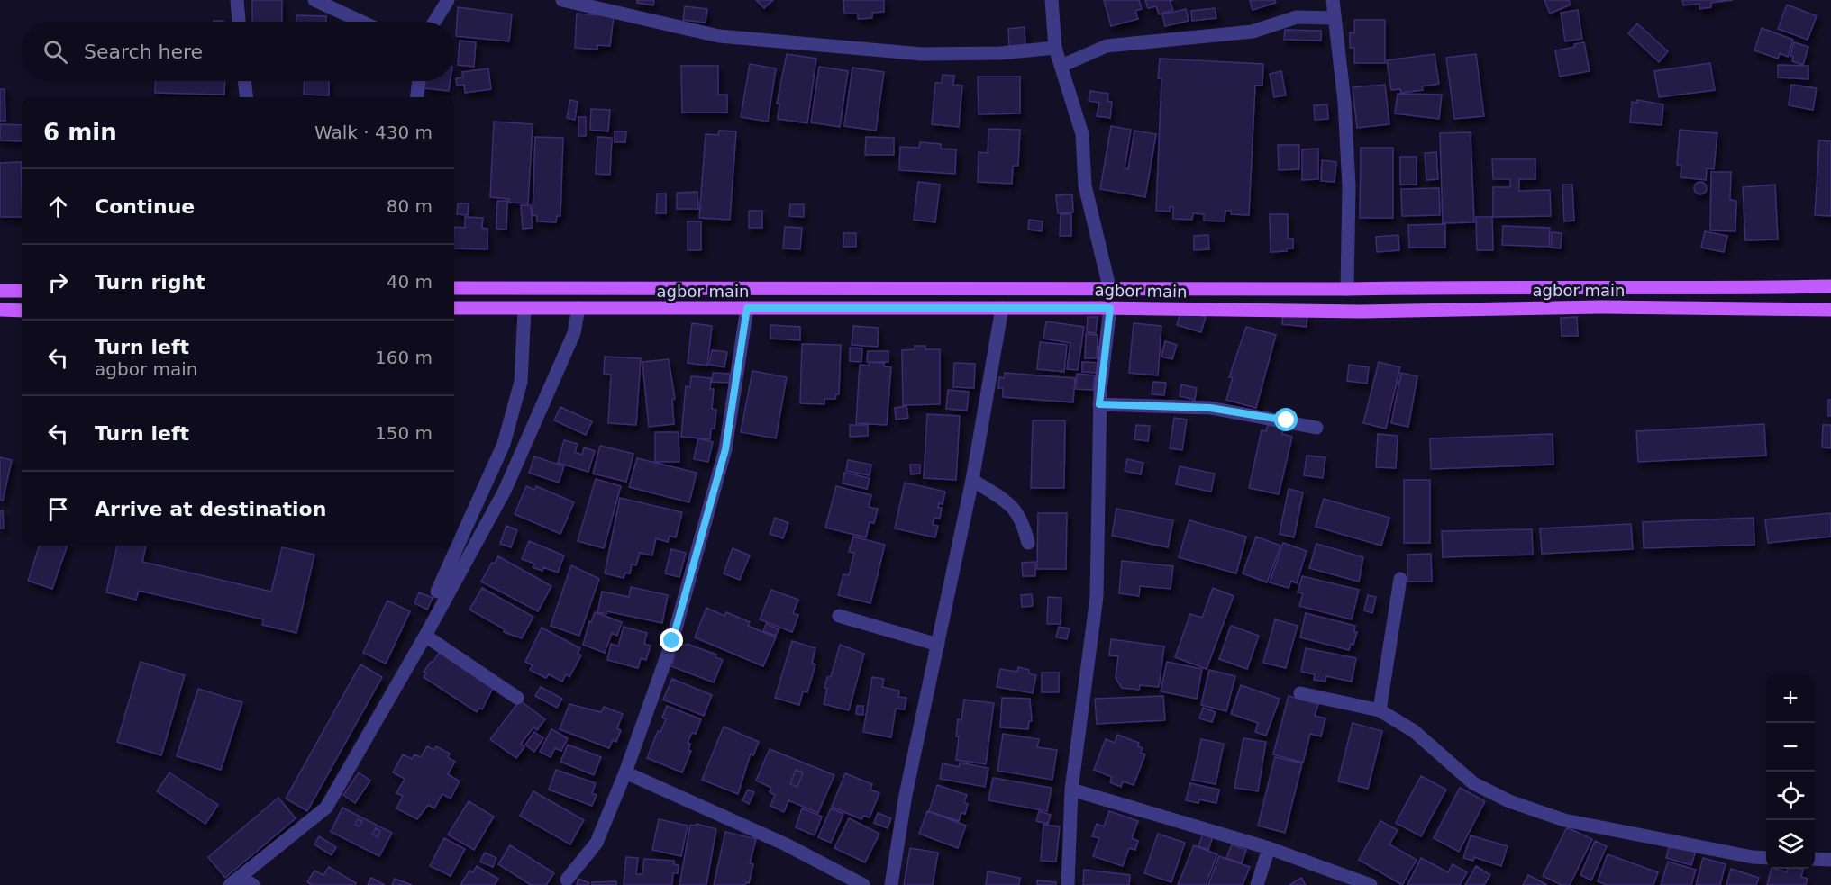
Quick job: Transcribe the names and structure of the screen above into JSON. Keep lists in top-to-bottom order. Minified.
{"streets":{"main road":["agbor main"]},"page":{"search":"Search here","heading":["6 min","Walk · 430 m"],"list":[["Continue","80 m"],["Turn right","40 m"],["Turn left","agbor main","160 m"],["Turn left","150 m"],"Arrive at destination"],"map_buttons":["+","−"]}}
